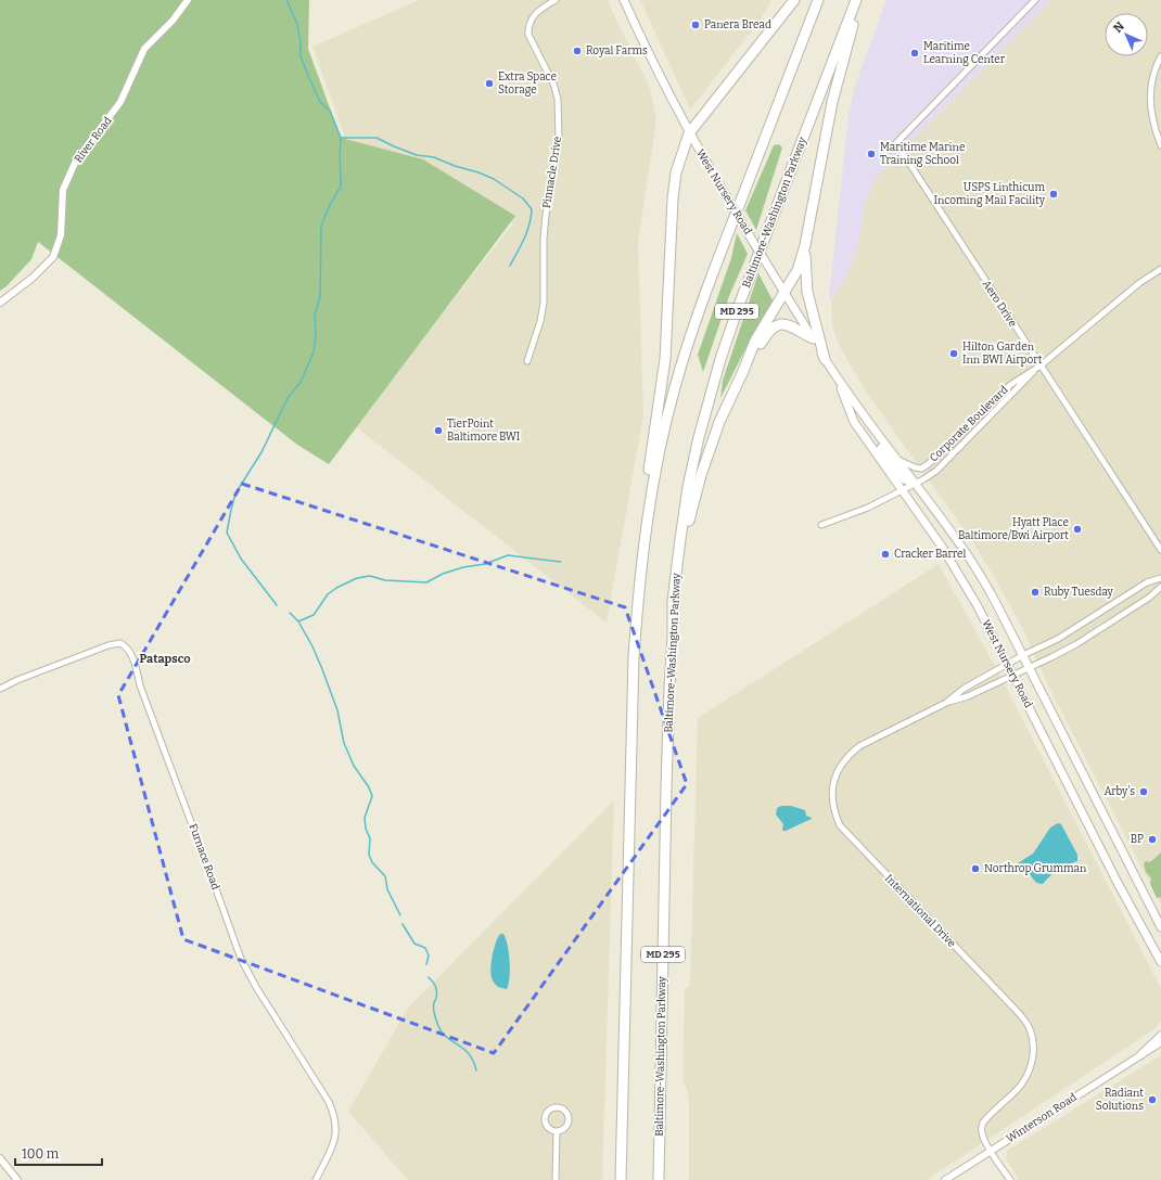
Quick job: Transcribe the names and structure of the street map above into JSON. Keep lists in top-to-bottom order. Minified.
{"streets":{"highway":["Baltimore-Washington Parkway","MD 295"],"main road":["West Nursery Road"],"street":["River Road","Pinnacle Drive","Aero Drive","Corporate Boulevard","Furnace Road","International Drive","Winterson Road"]},"crossings":[["West Nursery Road","Corporate Boulevard"],["West Nursery Road","International Drive"],["Aero Drive","Corporate Boulevard"],["International Drive","Winterson Road"]],"districts":["Patapsco"],"places":["Panera Bread","Royal Farms","Maritime Learning Center","Extra Space Storage","Maritime Marine Training School","USPS Linthicum Incoming Mail Facility","Hilton Garden Inn BWI Airport","TierPoint Baltimore BWI","Hyatt Place Baltimore/Bwi Airport","Cracker Barrel","Ruby Tuesday","Arby's","BP","Northrop Grumman","Radiant Solutions"],"scale_bar":"100 m","north":"top left"}
